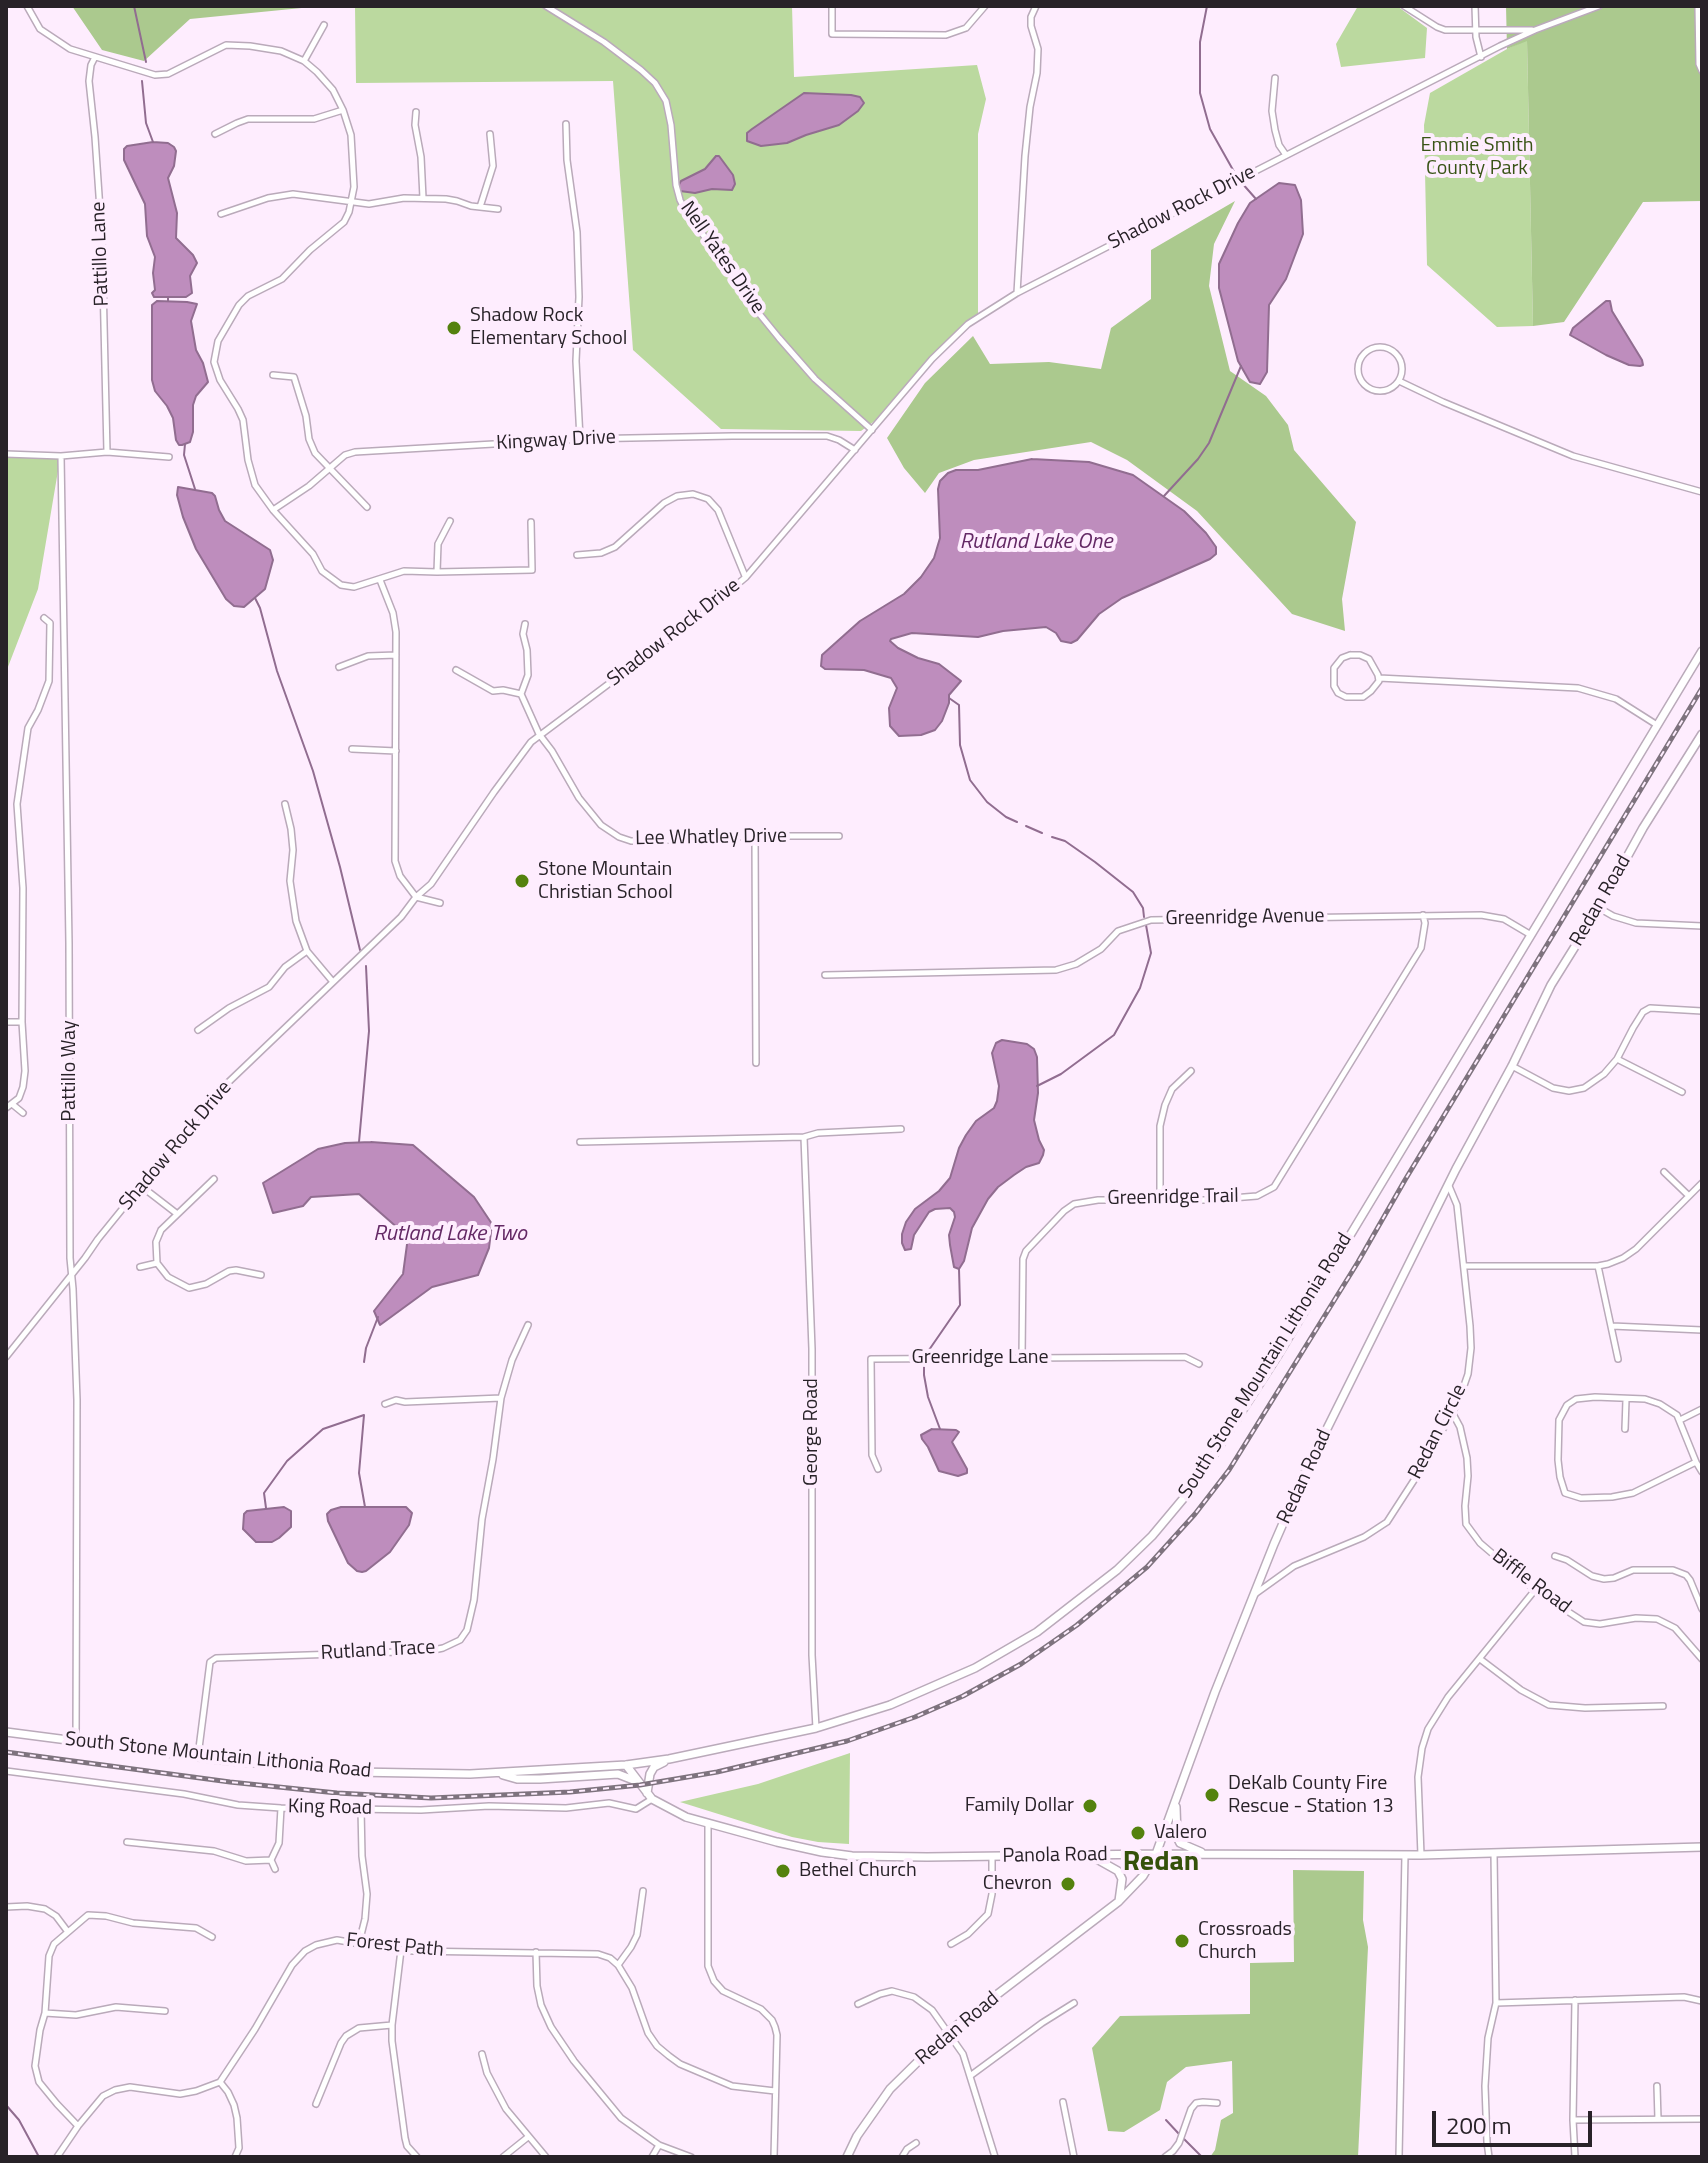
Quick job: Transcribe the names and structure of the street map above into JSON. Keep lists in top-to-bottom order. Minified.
{"streets":{"main road":["Redan Road","South Stone Mountain Lithonia Road","Panola Road"],"street":["Shadow Rock Drive","Pattillo Lane","Nell Yates Drive","Kingway Drive","Lee Whatley Drive","Greenridge Avenue","Pattillo Way","Greenridge Trail","Greenridge Lane","George Road","Redan Circle","Biffle Road","Rutland Trace","King Road","Forest Path"]},"crossings":[["Shadow Rock Drive","Nell Yates Drive"],["Shadow Rock Drive","Kingway Drive"],["Shadow Rock Drive","Lee Whatley Drive"],["Shadow Rock Drive","Pattillo Way"],["Redan Road","Redan Circle"],["Redan Road","Panola Road"],["Greenridge Avenue","Greenridge Trail"],["Greenridge Avenue","South Stone Mountain Lithonia Road"],["Pattillo Way","South Stone Mountain Lithonia Road"],["Greenridge Trail","Greenridge Lane"],["South Stone Mountain Lithonia Road","George Road"],["South Stone Mountain Lithonia Road","Rutland Trace"],["South Stone Mountain Lithonia Road","Panola Road"],["Redan Circle","Biffle Road"],["King Road","Panola Road"]],"districts":["Redan"],"water":["Rutland Lake One","Rutland Lake Two"],"parks":["Emmie Smith County Park"],"places":["Shadow Rock Elementary School","Stone Mountain Christian School","DeKalb County Fire Rescue - Station 13","Family Dollar","Valero","Bethel Church","Chevron","Crossroads Church"],"scale_bar":"200 m"}
